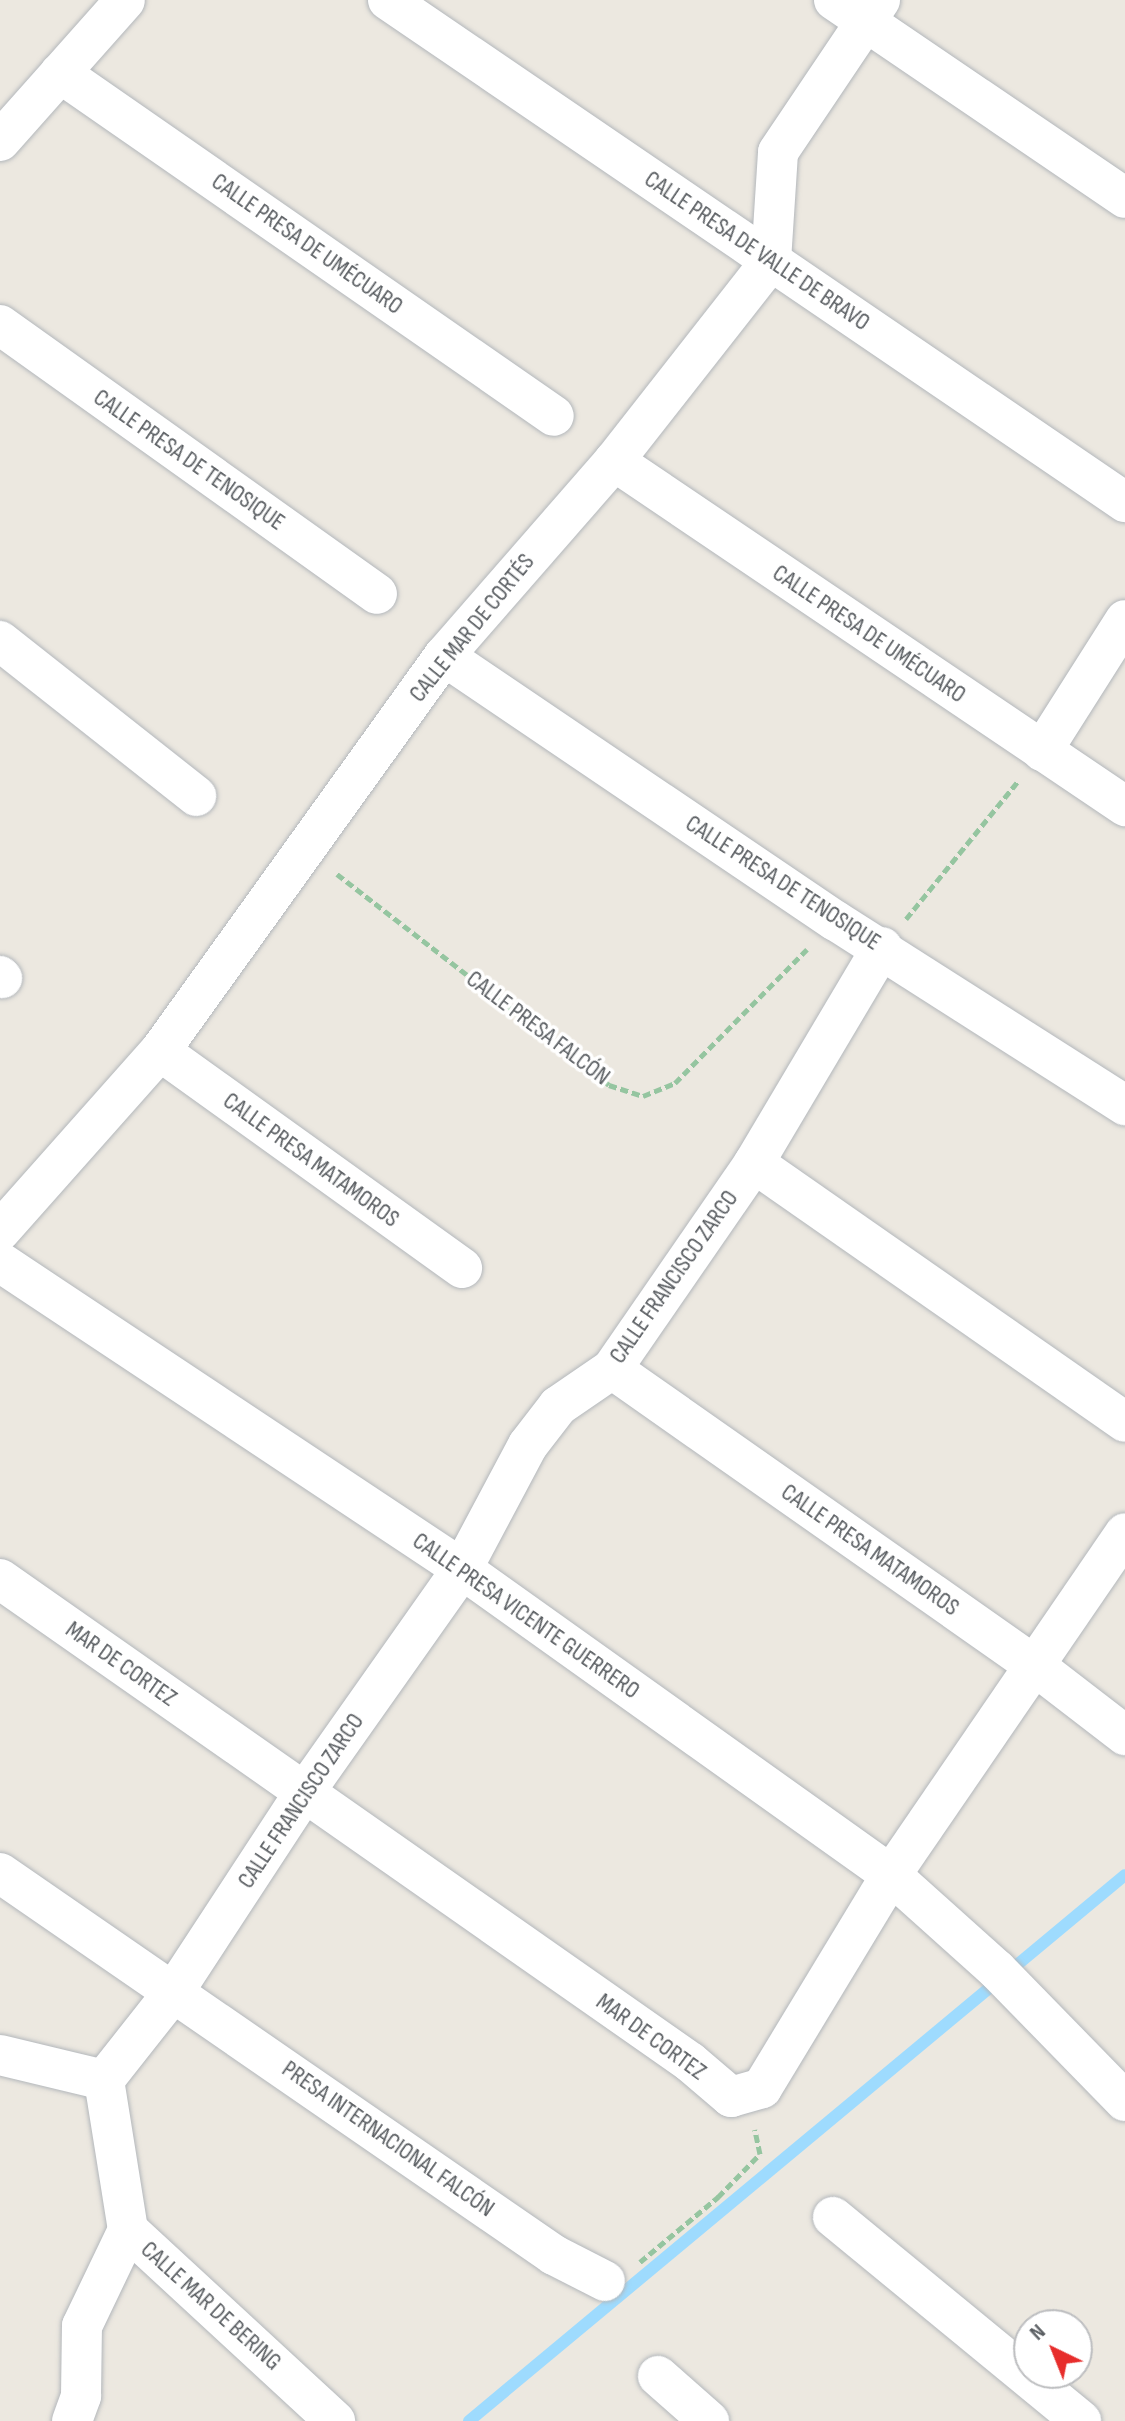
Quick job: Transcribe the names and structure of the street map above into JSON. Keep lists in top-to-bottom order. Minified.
{"streets":{"street":["CALLE PRESA DE UMÉCUARO","CALLE PRESA DE VALLE DE BRAVO","CALLE PRESA DE TENOSIQUE","CALLE MAR DE CORTÉS","CALLE PRESA MATAMOROS","CALLE FRANCISCO ZARCO","CALLE PRESA VICENTE GUERRERO","MAR DE CORTEZ","PRESA INTERNACIONAL FALCÓN","CALLE MAR DE BERING"],"path":["CALLE PRESA FALCÓN"]},"crossings":[["CALLE PRESA DE UMÉCUARO","CALLE MAR DE CORTÉS"],["CALLE PRESA DE VALLE DE BRAVO","CALLE MAR DE CORTÉS"],["CALLE PRESA DE TENOSIQUE","CALLE MAR DE CORTÉS"],["CALLE PRESA DE TENOSIQUE","CALLE PRESA FALCÓN"],["CALLE PRESA DE TENOSIQUE","CALLE FRANCISCO ZARCO"],["CALLE MAR DE CORTÉS","CALLE PRESA FALCÓN"],["CALLE MAR DE CORTÉS","CALLE PRESA MATAMOROS"],["CALLE PRESA MATAMOROS","CALLE FRANCISCO ZARCO"],["CALLE PRESA MATAMOROS","MAR DE CORTEZ"],["CALLE FRANCISCO ZARCO","CALLE PRESA VICENTE GUERRERO"],["CALLE FRANCISCO ZARCO","MAR DE CORTEZ"],["CALLE FRANCISCO ZARCO","PRESA INTERNACIONAL FALCÓN"],["CALLE FRANCISCO ZARCO","CALLE MAR DE BERING"],["CALLE PRESA VICENTE GUERRERO","MAR DE CORTEZ"]],"north":"top left"}
